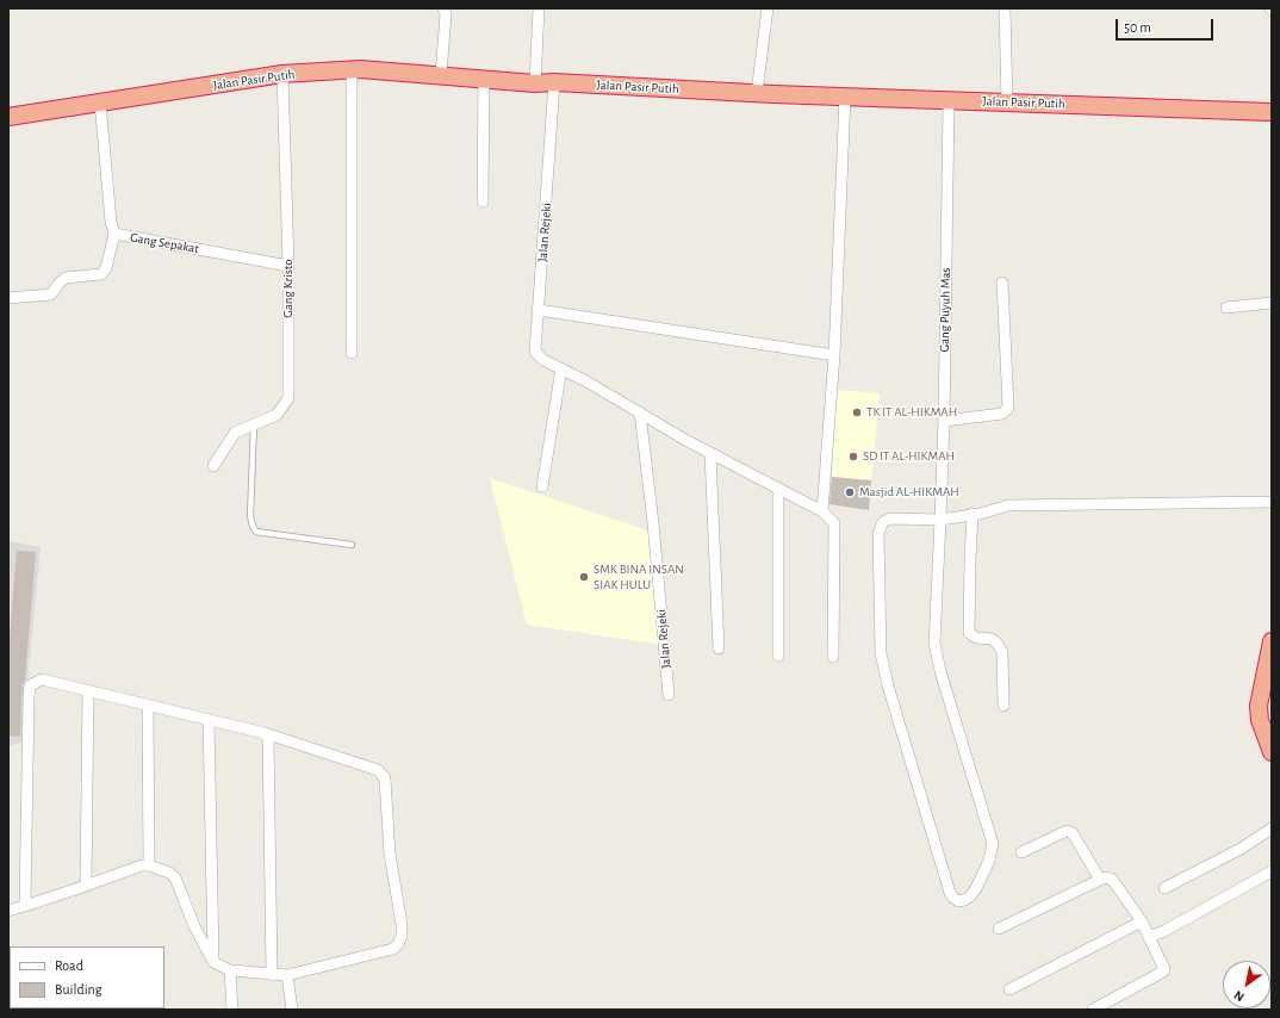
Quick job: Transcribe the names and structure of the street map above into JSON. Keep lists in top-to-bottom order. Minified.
{"streets":{"highway":["Jalan Pasir Putih"],"street":["Jalan Rejeki","Gang Sepakat","Gang Kristo","Gang Puyuh Mas"]},"crossings":[["Jalan Pasir Putih","Jalan Rejeki"],["Jalan Pasir Putih","Gang Sepakat"],["Jalan Pasir Putih","Gang Kristo"],["Jalan Pasir Putih","Gang Puyuh Mas"],["Gang Sepakat","Gang Kristo"]],"places":["TK IT AL-HIKMAH","SD IT AL-HIKMAH","Masjid AL-HIKMAH","SMK BINA INSAN SIAK HULU"],"legend":["Road","Building"],"scale_bar":"50 m","north":"bottom left"}
